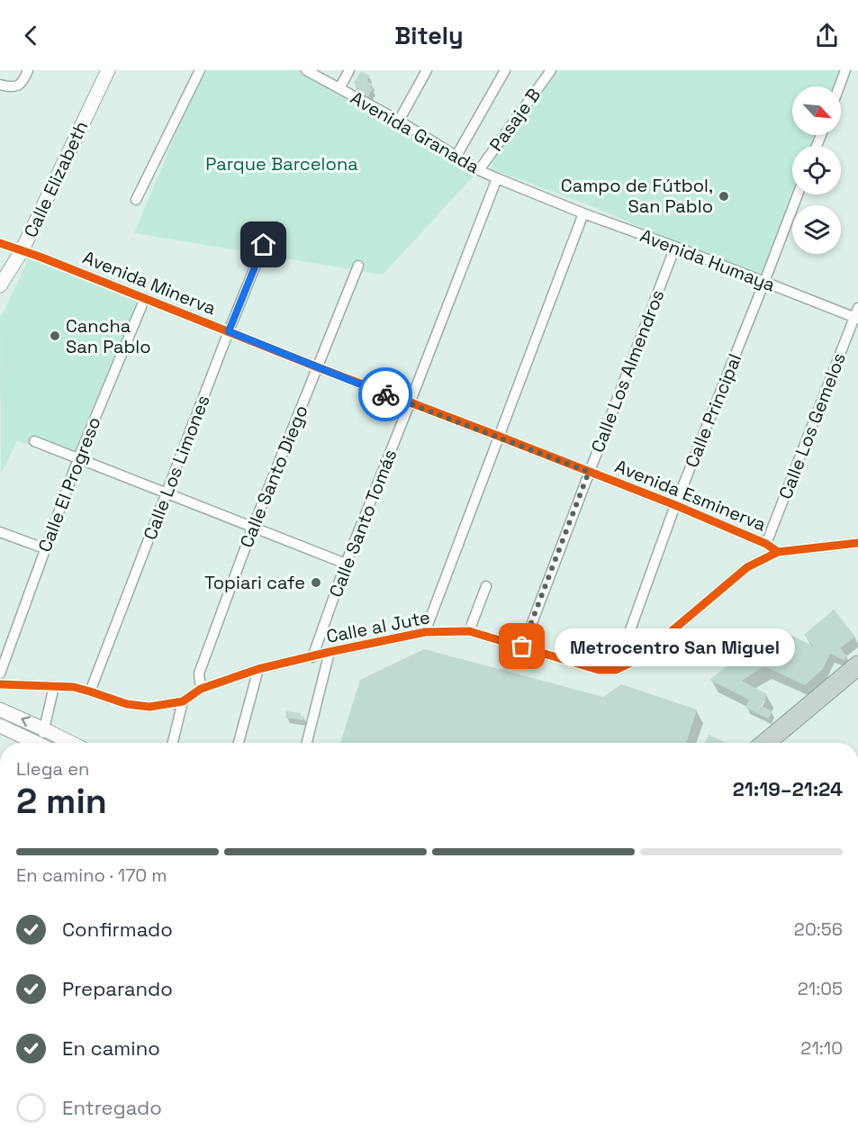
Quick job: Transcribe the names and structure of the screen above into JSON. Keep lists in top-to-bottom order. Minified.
{"streets":{"street":["Pasaje B","Avenida Granada","Calle Elizabeth","Avenida Humaya","Avenida Minerva","Calle Los Almendros","Calle Principal","Calle Los Gemelos","Calle Los Limones","Calle Santo Diego","Calle El Progreso","Avenida Esminerva","Calle Santo Tomás","Calle al Jute"]},"crossings":[["Pasaje B","Avenida Granada"],["Avenida Granada","Avenida Humaya"],["Avenida Granada","Calle Santo Tomás"],["Calle Elizabeth","Avenida Minerva"],["Avenida Humaya","Calle Los Almendros"],["Avenida Humaya","Calle Principal"],["Avenida Humaya","Calle Los Gemelos"],["Avenida Humaya","Calle Santo Tomás"],["Avenida Minerva","Calle Los Almendros"],["Avenida Minerva","Calle Los Limones"],["Avenida Minerva","Calle Santo Diego"],["Avenida Minerva","Calle El Progreso"],["Avenida Minerva","Avenida Esminerva"],["Avenida Minerva","Calle Santo Tomás"],["Calle Los Almendros","Avenida Esminerva"],["Calle Los Almendros","Calle al Jute"],["Calle Principal","Avenida Esminerva"],["Calle Principal","Calle al Jute"],["Calle Los Gemelos","Avenida Esminerva"],["Calle Los Limones","Calle al Jute"],["Calle Santo Diego","Calle al Jute"],["Calle Santo Tomás","Calle al Jute"]],"parks":["Parque Barcelona"],"places":["Campo de Fútbol, San Pablo","Cancha San Pablo","Topiari cafe","Metrocentro San Miguel"],"north":"bottom right","page":{"header":"Bitely","bubble":"Metrocentro San Miguel","heading":["2 min","Llega en","21:19–21:24"],"bar":"En camino · 170 m","list":[["Confirmado","20:56"],["Preparando","21:05"],["En camino","21:10"],"Entregado"]}}
